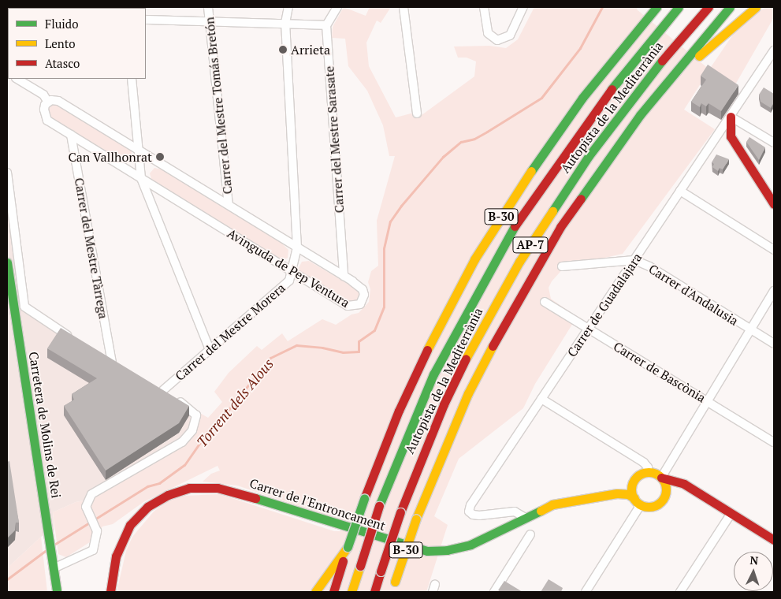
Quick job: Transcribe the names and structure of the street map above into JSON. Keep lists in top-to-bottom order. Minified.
{"streets":{"main road":["Autopista de la Mediterrània","B-30","AP-7","Carretera de Molins de Rei","Carrer de l'Entroncament"],"street":["Carrer del Mestre Tomás Bretón","Carrer del Mestre Sarasate","Carrer del Mestre Tàrrega","Avinguda de Pep Ventura","Carrer d'Andalusia","Carrer de Guadalajara","Carrer del Mestre Morera","Carrer de Bascònia"]},"crossings":[["Carrer del Mestre Tomás Bretón","Avinguda de Pep Ventura"],["Carrer del Mestre Sarasate","Avinguda de Pep Ventura"],["Carrer del Mestre Tàrrega","Avinguda de Pep Ventura"],["Avinguda de Pep Ventura","Carrer del Mestre Morera"],["Carrer d'Andalusia","Carrer de Guadalajara"],["Carrer de Guadalajara","Carrer de Bascònia"],["Carrer de Guadalajara","Carrer de l'Entroncament"],["Carrer del Mestre Morera","Carretera de Molins de Rei"]],"water":["Torrent dels Alous"],"places":["Arrieta","Can Vallhonrat"],"legend":["Fluido","Lento","Atasco"],"north":"top"}
